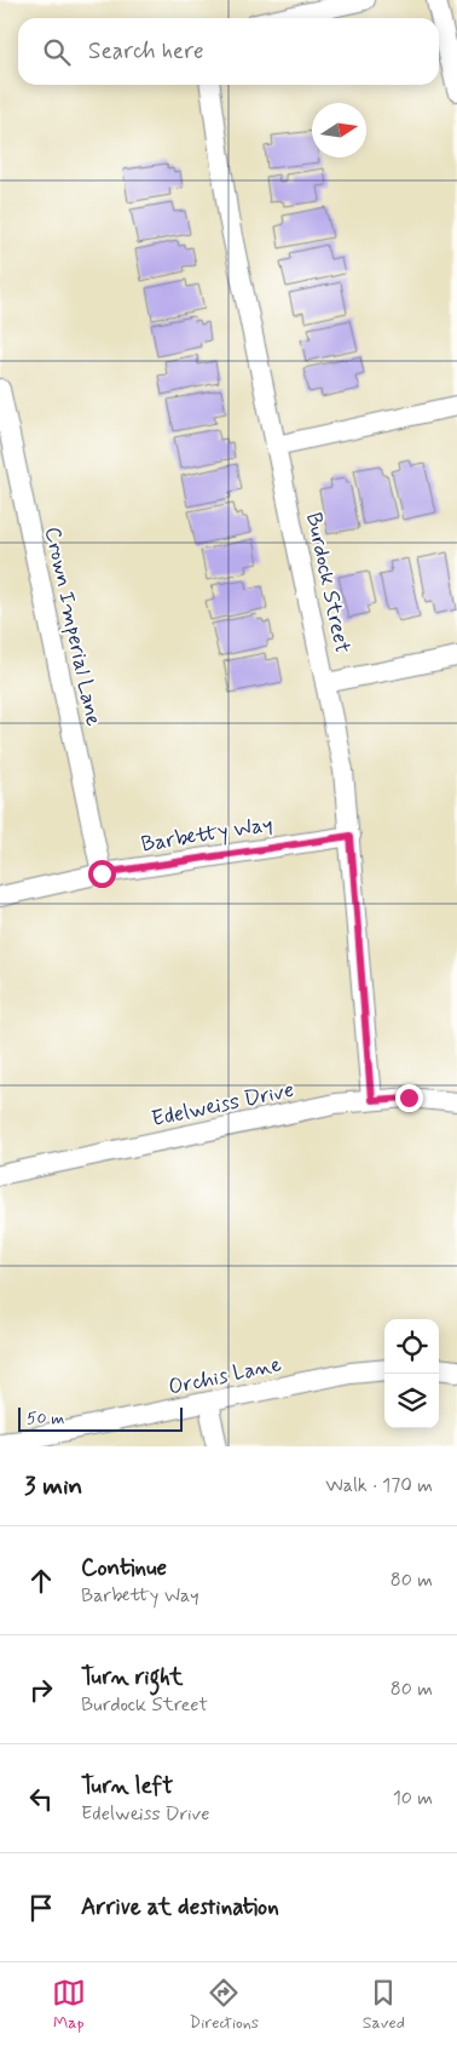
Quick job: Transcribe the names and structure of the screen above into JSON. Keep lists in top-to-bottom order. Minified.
{"streets":{"street":["Burdock Street","Crown Imperial Lane","Barbetty Way","Edelweiss Drive","Orchis Lane"]},"crossings":[["Burdock Street","Barbetty Way"],["Burdock Street","Edelweiss Drive"],["Crown Imperial Lane","Barbetty Way"]],"scale_bar":"50 m","north":"right","page":{"search":"Search here","scale":"50 m","heading":["3 min","Walk · 170 m"],"list":[["Continue","Barbetty Way","80 m"],["Turn right","Burdock Street","80 m"],["Turn left","Edelweiss Drive","10 m"],"Arrive at destination"],"nav":["Map","Directions","Saved"]}}
